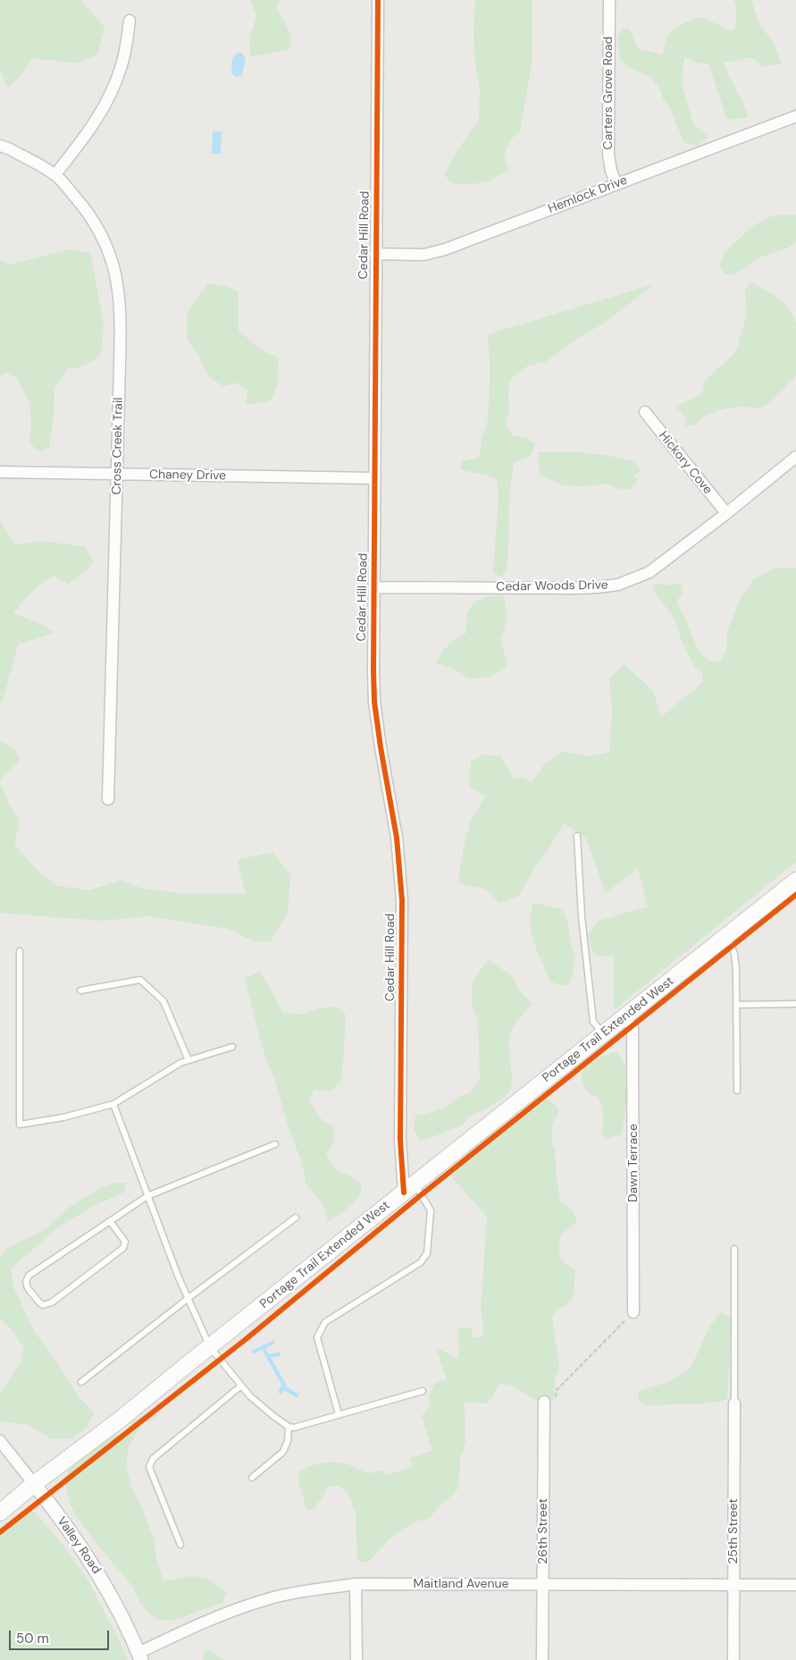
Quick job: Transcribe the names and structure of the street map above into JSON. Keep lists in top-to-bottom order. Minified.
{"streets":{"main road":["Portage Trail Extended West"],"street":["Carters Grove Road","Hemlock Drive","Cedar Hill Road","Cross Creek Trail","Hickory Cove","Chaney Drive","Cedar Woods Drive","Dawn Terrace","26th Street","25th Street","Valley Road","Maitland Avenue"]},"crossings":[["Carters Grove Road","Hemlock Drive"],["Hemlock Drive","Cedar Hill Road"],["Cedar Hill Road","Chaney Drive"],["Cedar Hill Road","Cedar Woods Drive"],["Cedar Hill Road","Portage Trail Extended West"],["Cross Creek Trail","Chaney Drive"],["Hickory Cove","Cedar Woods Drive"],["Portage Trail Extended West","Dawn Terrace"],["Portage Trail Extended West","Valley Road"],["26th Street","Maitland Avenue"],["25th Street","Maitland Avenue"],["Valley Road","Maitland Avenue"]],"scale_bar":"50 m"}
